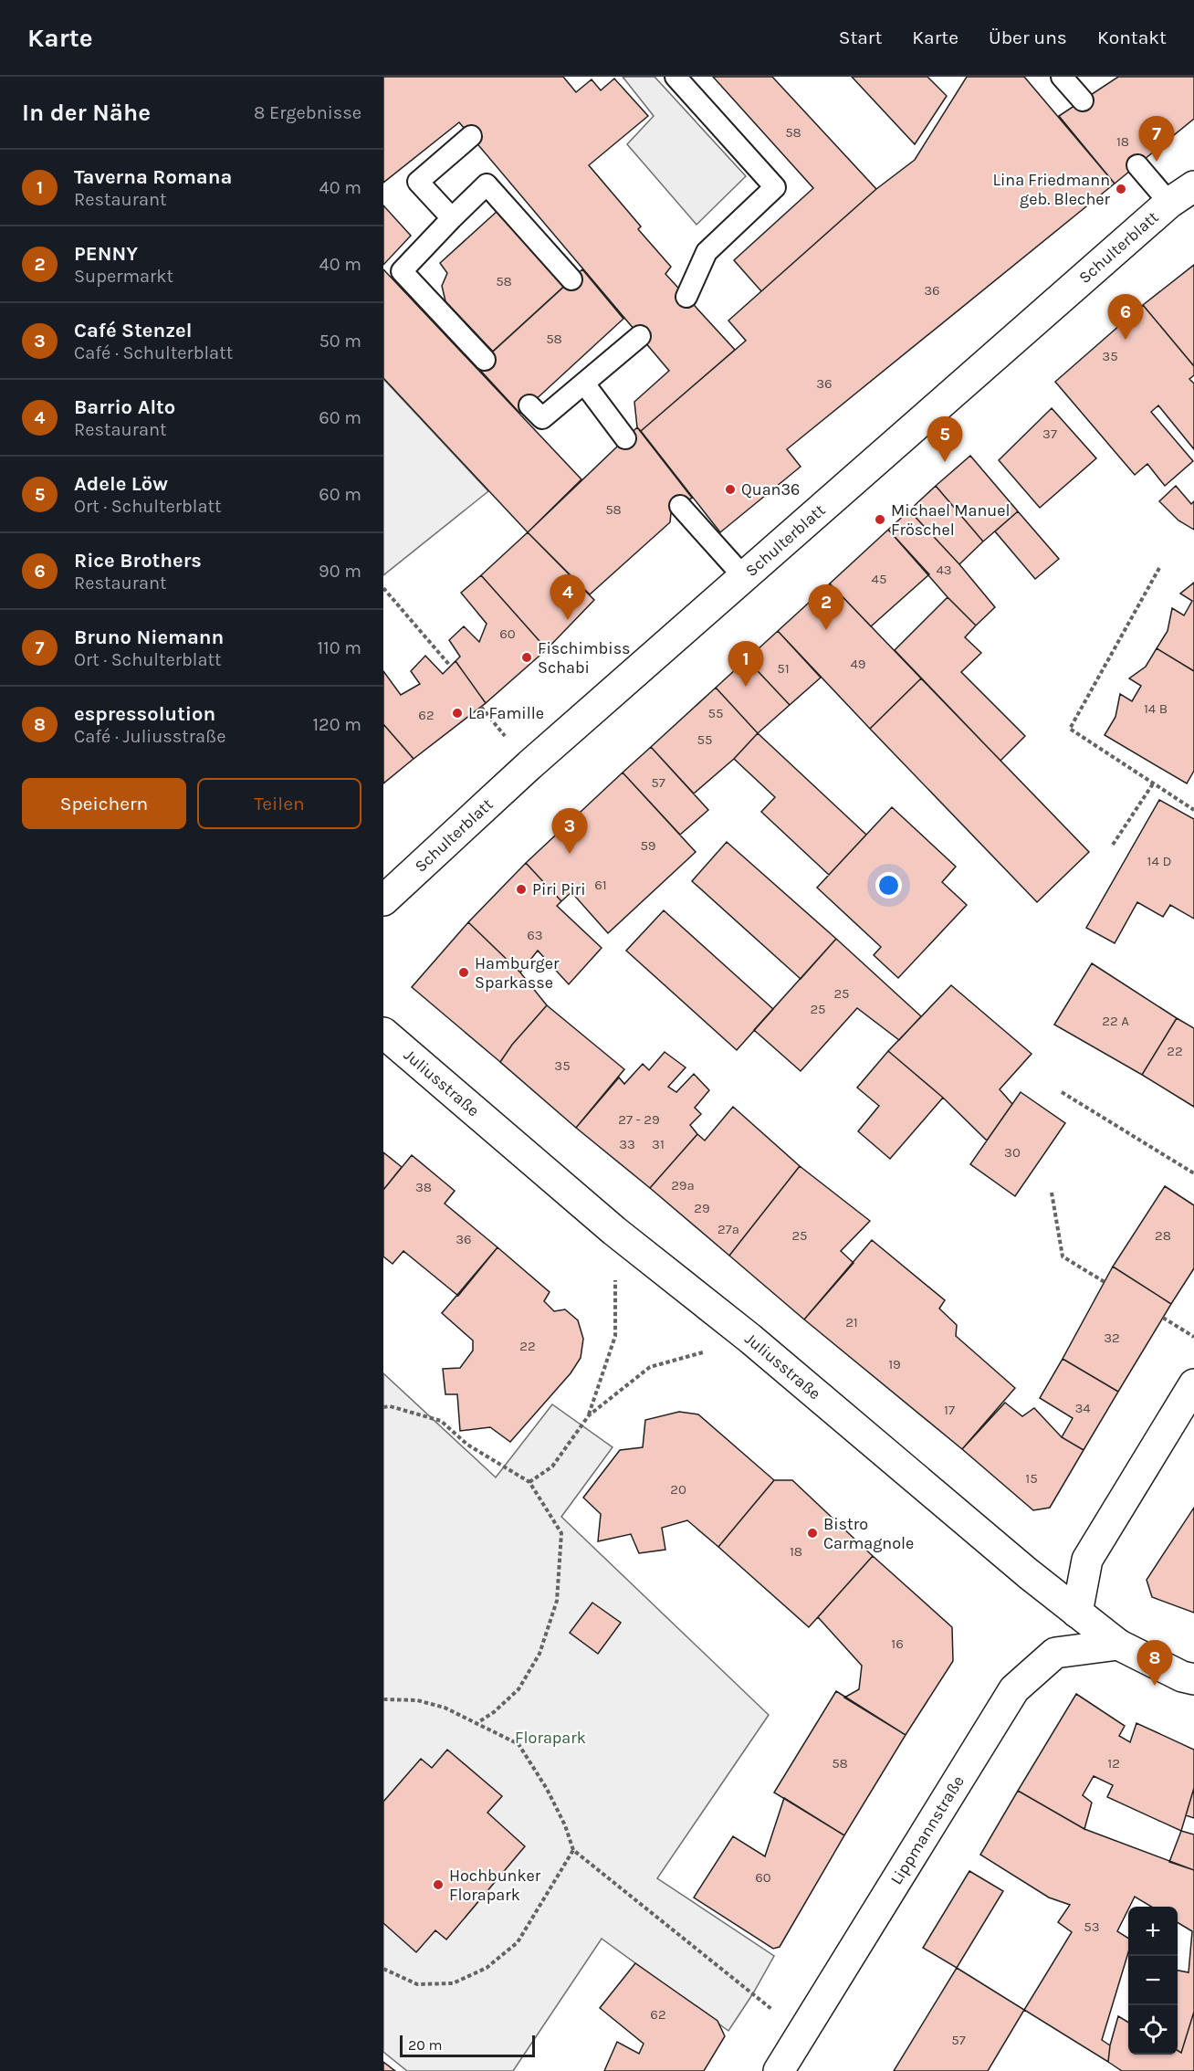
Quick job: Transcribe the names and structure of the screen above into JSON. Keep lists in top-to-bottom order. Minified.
{"streets":{"street":["Schulterblatt","Juliusstraße","Lippmannstraße"]},"crossings":[["Juliusstraße","Lippmannstraße"]],"parks":["Florapark"],"places":["Lina Friedmann geb. Blecher","Quan36","Michael Manuel Fröschel","Fischimbiss Schabi","La Famille","Piri Piri","Hamburger Sparkasse","Bistro Carmagnole","Hochbunker Florapark"],"house_numbers":["58","18","58","36","58","35","36","37","58","43","45","60","49","51","14 B","55","62","55","57","59","14 D","61","63","25","25","22 A","22","35","27 - 29","33","31","30","29a","38","29","27a","25","28","36","21","32","22","19","34","17","15","20","18","16","58","12","60","53","62","57"],"scale_bar":"20 m","page":{"header":"Karte","nav":["Start","Karte","Über uns","Kontakt"],"heading":["In der Nähe","8 Ergebnisse"],"pins":["7","6","5","4","2","1","3","8"],"list":[{"mark":"1","name":"Taverna Romana","note":"Restaurant","value":"40 m"},{"mark":"2","name":"PENNY","note":"Supermarkt","value":"40 m"},{"mark":"3","name":"Café Stenzel","note":"Café · Schulterblatt","value":"50 m"},{"mark":"4","name":"Barrio Alto","note":"Restaurant","value":"60 m"},{"mark":"5","name":"Adele Löw","note":"Ort · Schulterblatt","value":"60 m"},{"mark":"6","name":"Rice Brothers","note":"Restaurant","value":"90 m"},{"mark":"7","name":"Bruno Niemann","note":"Ort · Schulterblatt","value":"110 m"},{"mark":"8","name":"espressolution","note":"Café · Juliusstraße","value":"120 m"}],"buttons":["Speichern","Teilen"],"map_buttons":["+","−"],"scale":"20 m"}}
